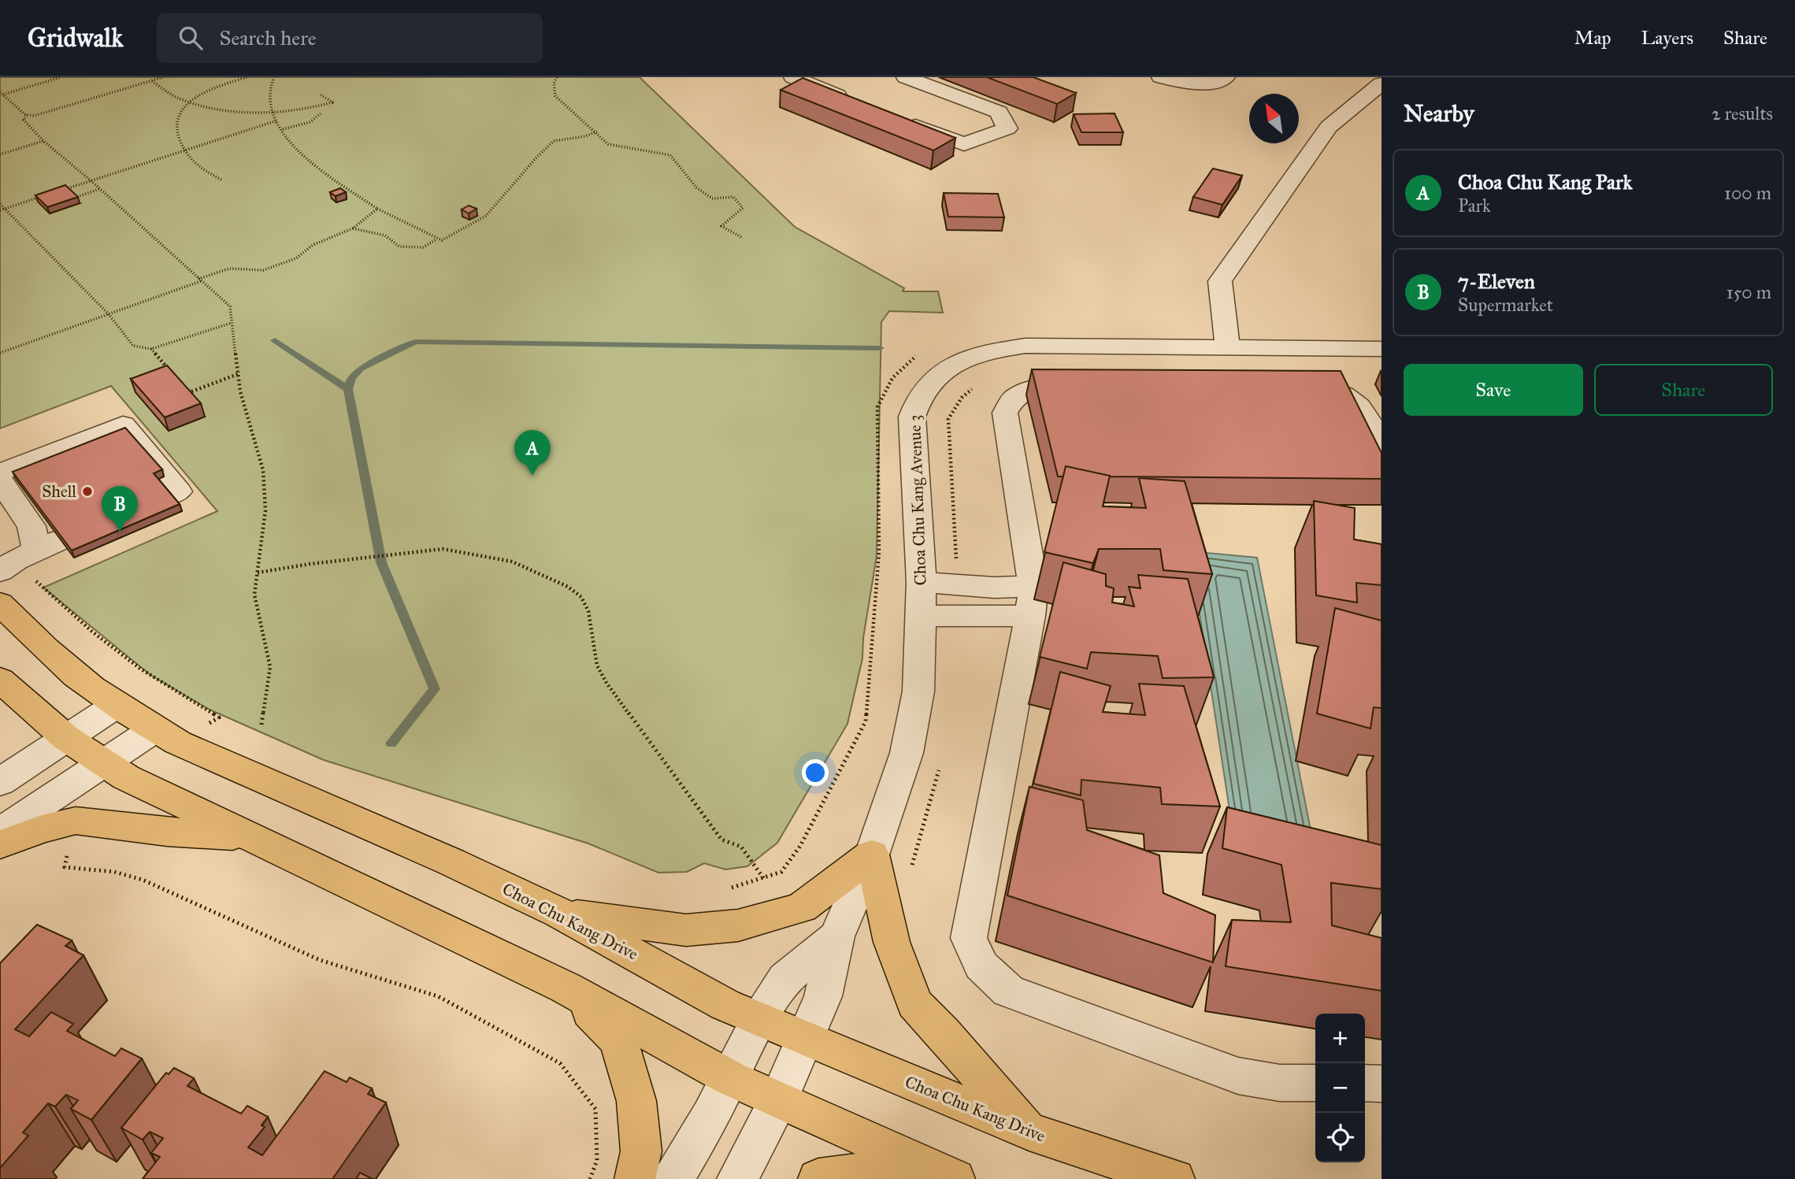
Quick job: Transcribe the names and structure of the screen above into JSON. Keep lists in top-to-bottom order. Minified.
{"streets":{"main road":["Choa Chu Kang Drive"],"street":["Choa Chu Kang Avenue 3"]},"crossings":[["Choa Chu Kang Avenue 3","Choa Chu Kang Drive"]],"places":["Shell"],"north":"top left","page":{"header":"Gridwalk","search":"Search here","nav":["Map","Layers","Share"],"heading":["Nearby","2 results"],"list":[{"mark":"A","name":"Choa Chu Kang Park","note":"Park","value":"100 m"},{"mark":"B","name":"7-Eleven","note":"Supermarket","value":"150 m"}],"buttons":["Save","Share"],"pins":["A","B"],"map_buttons":["+","−"]}}
